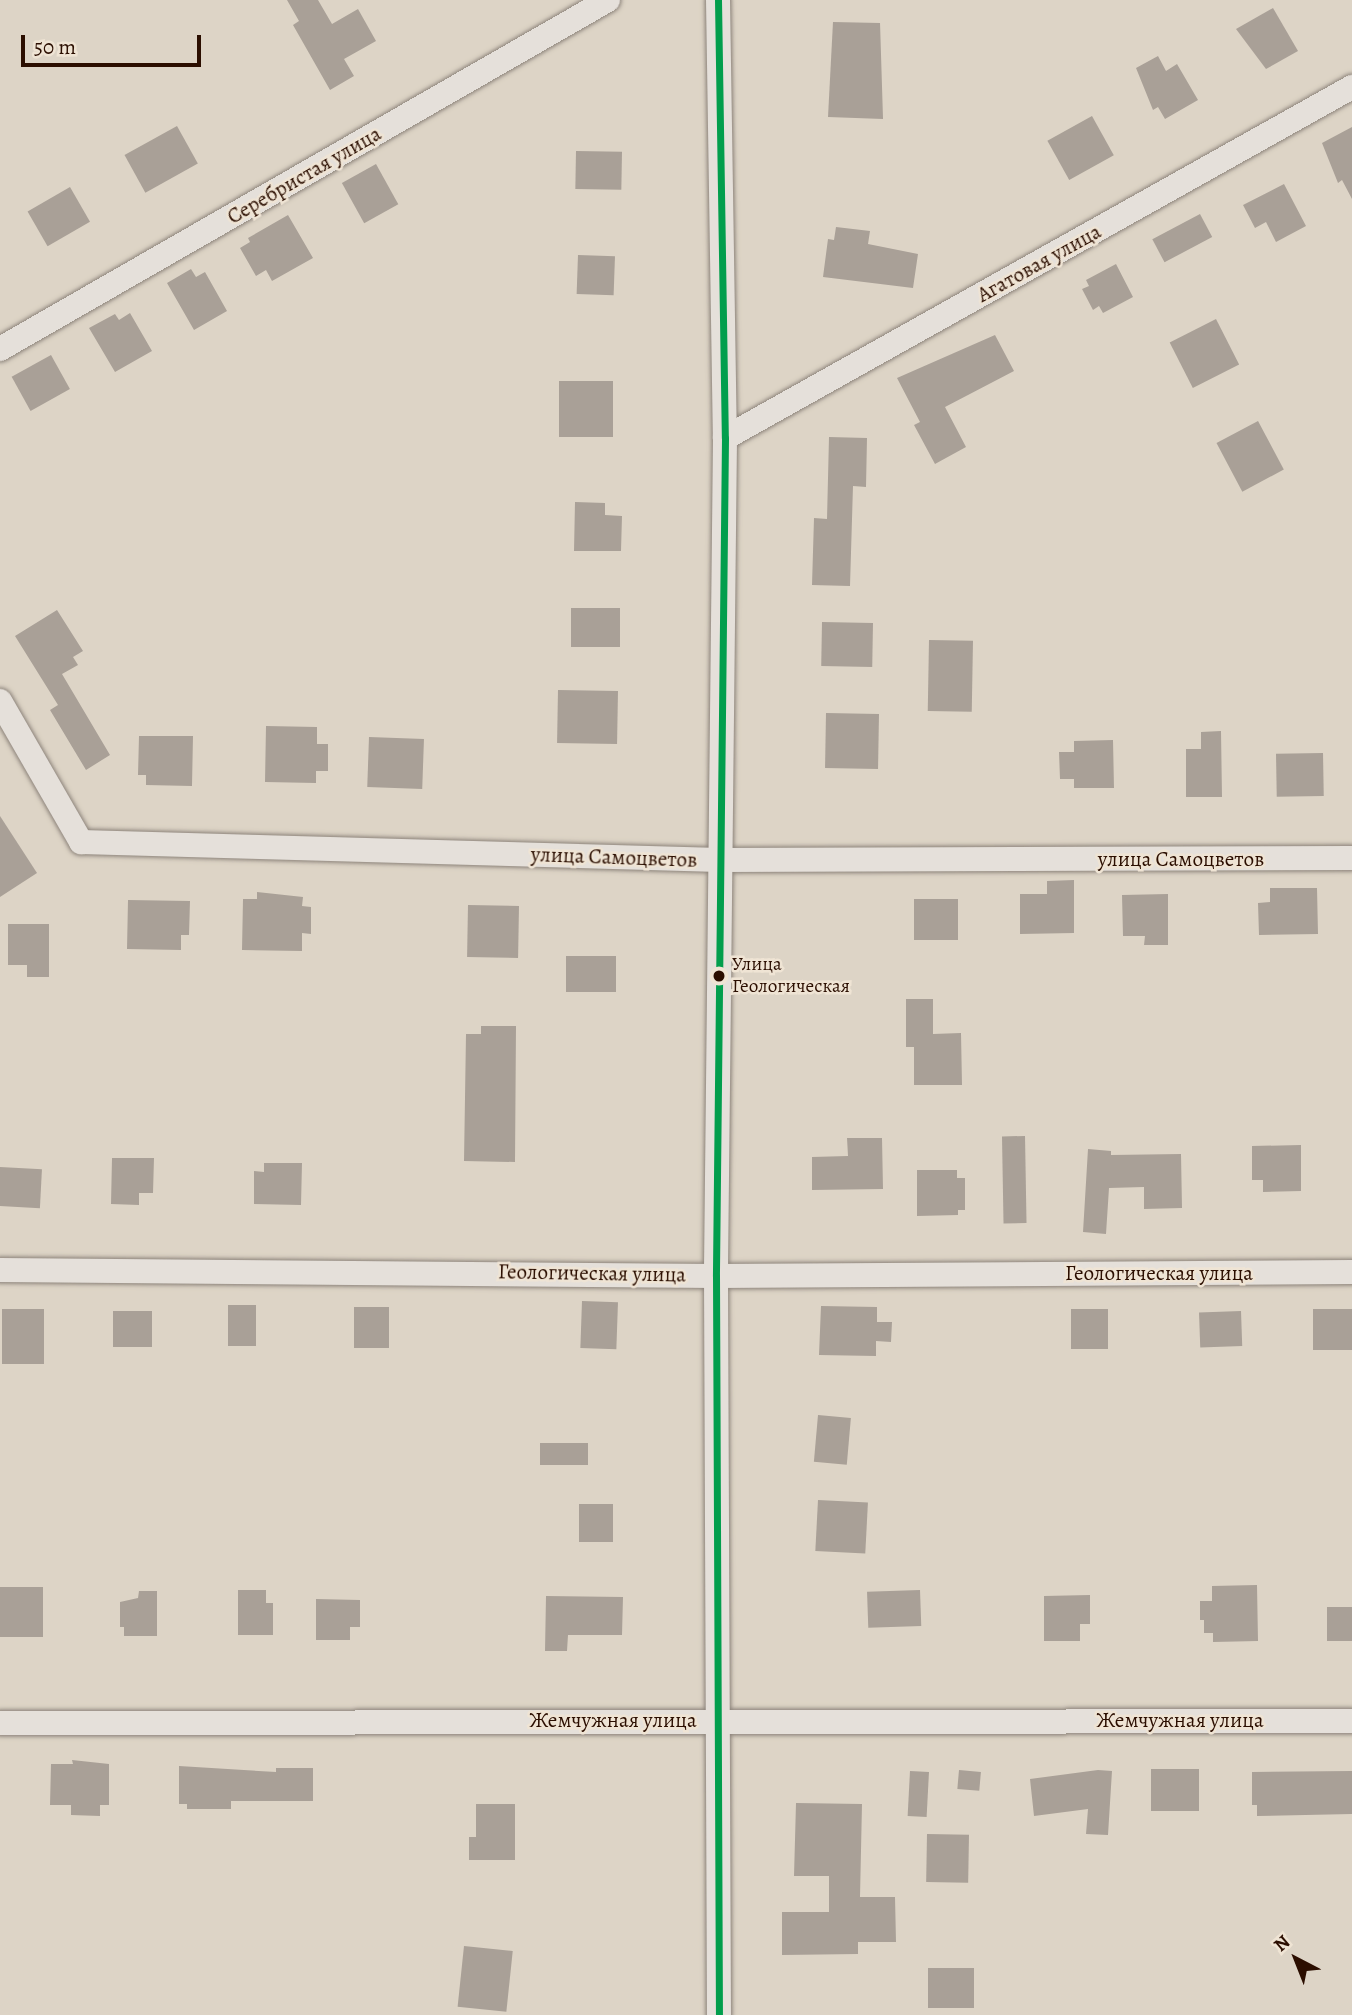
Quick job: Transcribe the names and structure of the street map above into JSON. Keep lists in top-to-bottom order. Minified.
{"streets":{"street":["Серебристая улица","Агатовая улица","улица Самоцветов","Геологическая улица","Жемчужная улица"]},"places":["Улица Геологическая"],"scale_bar":"50 m","north":"top left"}
